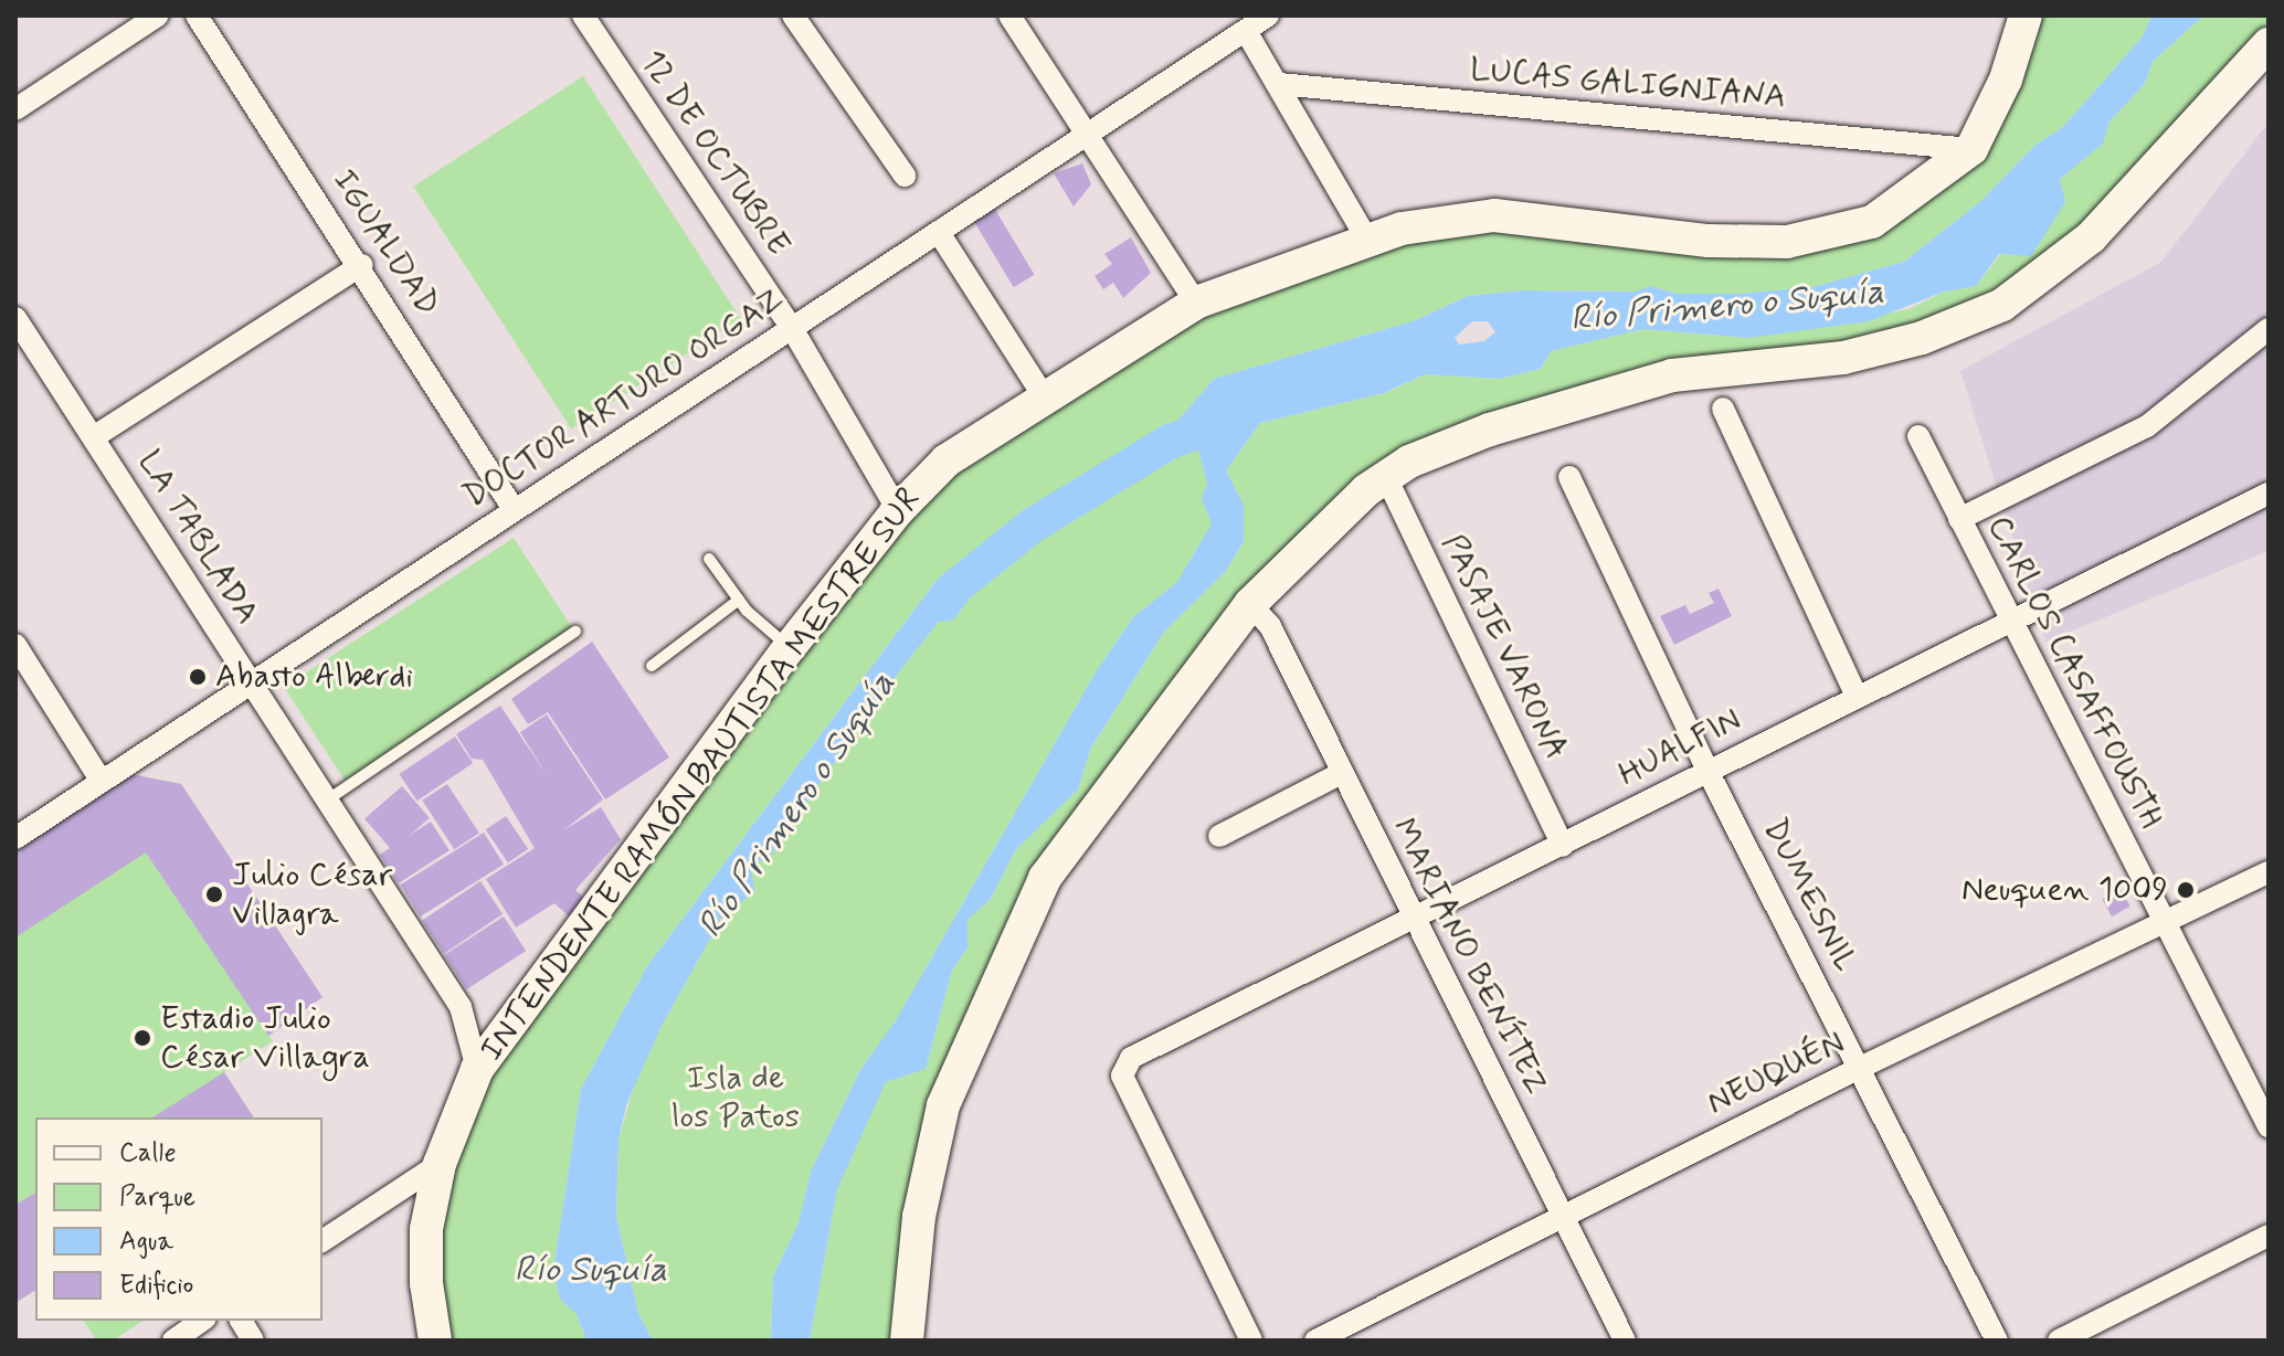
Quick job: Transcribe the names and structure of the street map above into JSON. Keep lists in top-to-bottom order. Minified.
{"streets":{"main road":["INTENDENTE RAMÓN BAUTISTA MESTRE SUR"],"street":["LUCAS GALIGNIANA","12 DE OCTUBRE","IGUALDAD","DOCTOR ARTURO ORGAZ","LA TABLADA","PASAJE VARONA","CARLOS CASAFFOUSTH","HUALFIN","DUMESNIL","MARIANO BENÍTEZ","NEUQUÉN"]},"crossings":[["LUCAS GALIGNIANA","INTENDENTE RAMÓN BAUTISTA MESTRE SUR"],["12 DE OCTUBRE","DOCTOR ARTURO ORGAZ"],["12 DE OCTUBRE","INTENDENTE RAMÓN BAUTISTA MESTRE SUR"],["IGUALDAD","DOCTOR ARTURO ORGAZ"],["DOCTOR ARTURO ORGAZ","LA TABLADA"],["LA TABLADA","INTENDENTE RAMÓN BAUTISTA MESTRE SUR"],["PASAJE VARONA","HUALFIN"],["CARLOS CASAFFOUSTH","HUALFIN"],["CARLOS CASAFFOUSTH","NEUQUÉN"],["HUALFIN","DUMESNIL"],["HUALFIN","MARIANO BENÍTEZ"],["DUMESNIL","NEUQUÉN"],["MARIANO BENÍTEZ","NEUQUÉN"]],"water":["Río Primero o Suquía","Río Suquía"],"parks":["Isla de los Patos"],"places":["Abasto Alberdi","Neuquen 1009","Julio César Villagra","Estadio Julio César Villagra"],"legend":["Calle","Parque","Agua","Edificio"]}
